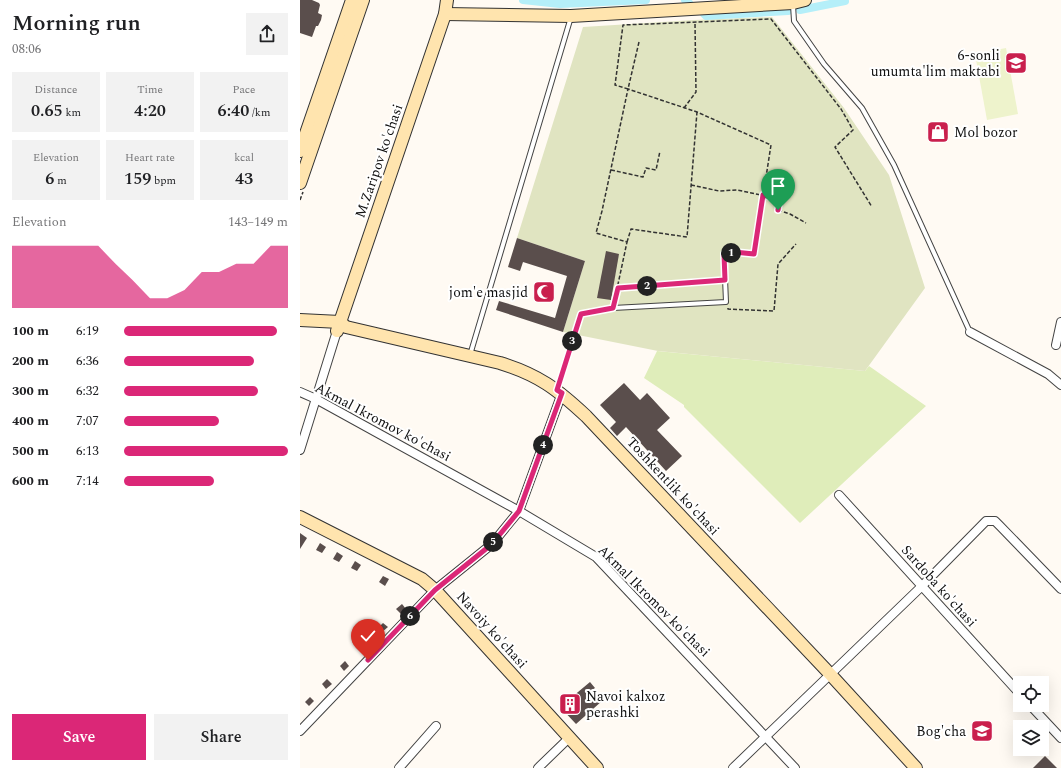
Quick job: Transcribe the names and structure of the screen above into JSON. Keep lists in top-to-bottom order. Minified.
{"streets":{"street":["M.Zaripov ko'chasi","Akmal Ikromov ko'chasi","Toshkentlik ko'chasi","Sardoba ko'chasi","Navoiy ko'chasi"]},"crossings":[["M.Zaripov ko'chasi","Toshkentlik ko'chasi"]],"places":{"school or university":["6-sonli umumta'lim maktabi","Bog'cha"],"shop":["Mol bozor"],"mosque":["jom'e masjid"],"building":["Navoi kalxoz perashki"]},"page":{"heading":["Morning run","08:06"],"stats":[["Distance","0.65 km"],["Time","4:20"],["Pace","6:40 /km"],["Elevation","6 m"],["Heart rate","159 bpm"],["kcal","43"]],"chart":["Elevation","143–149 m"],"pins":["1","2","3","4","5","6"],"list":[{"name":"100 m","note":"6:19"},{"name":"200 m","note":"6:36"},{"name":"300 m","note":"6:32"},{"name":"400 m","note":"7:07"},{"name":"500 m","note":"6:13"},{"name":"600 m","note":"7:14"}],"buttons":["Save","Share"]}}
